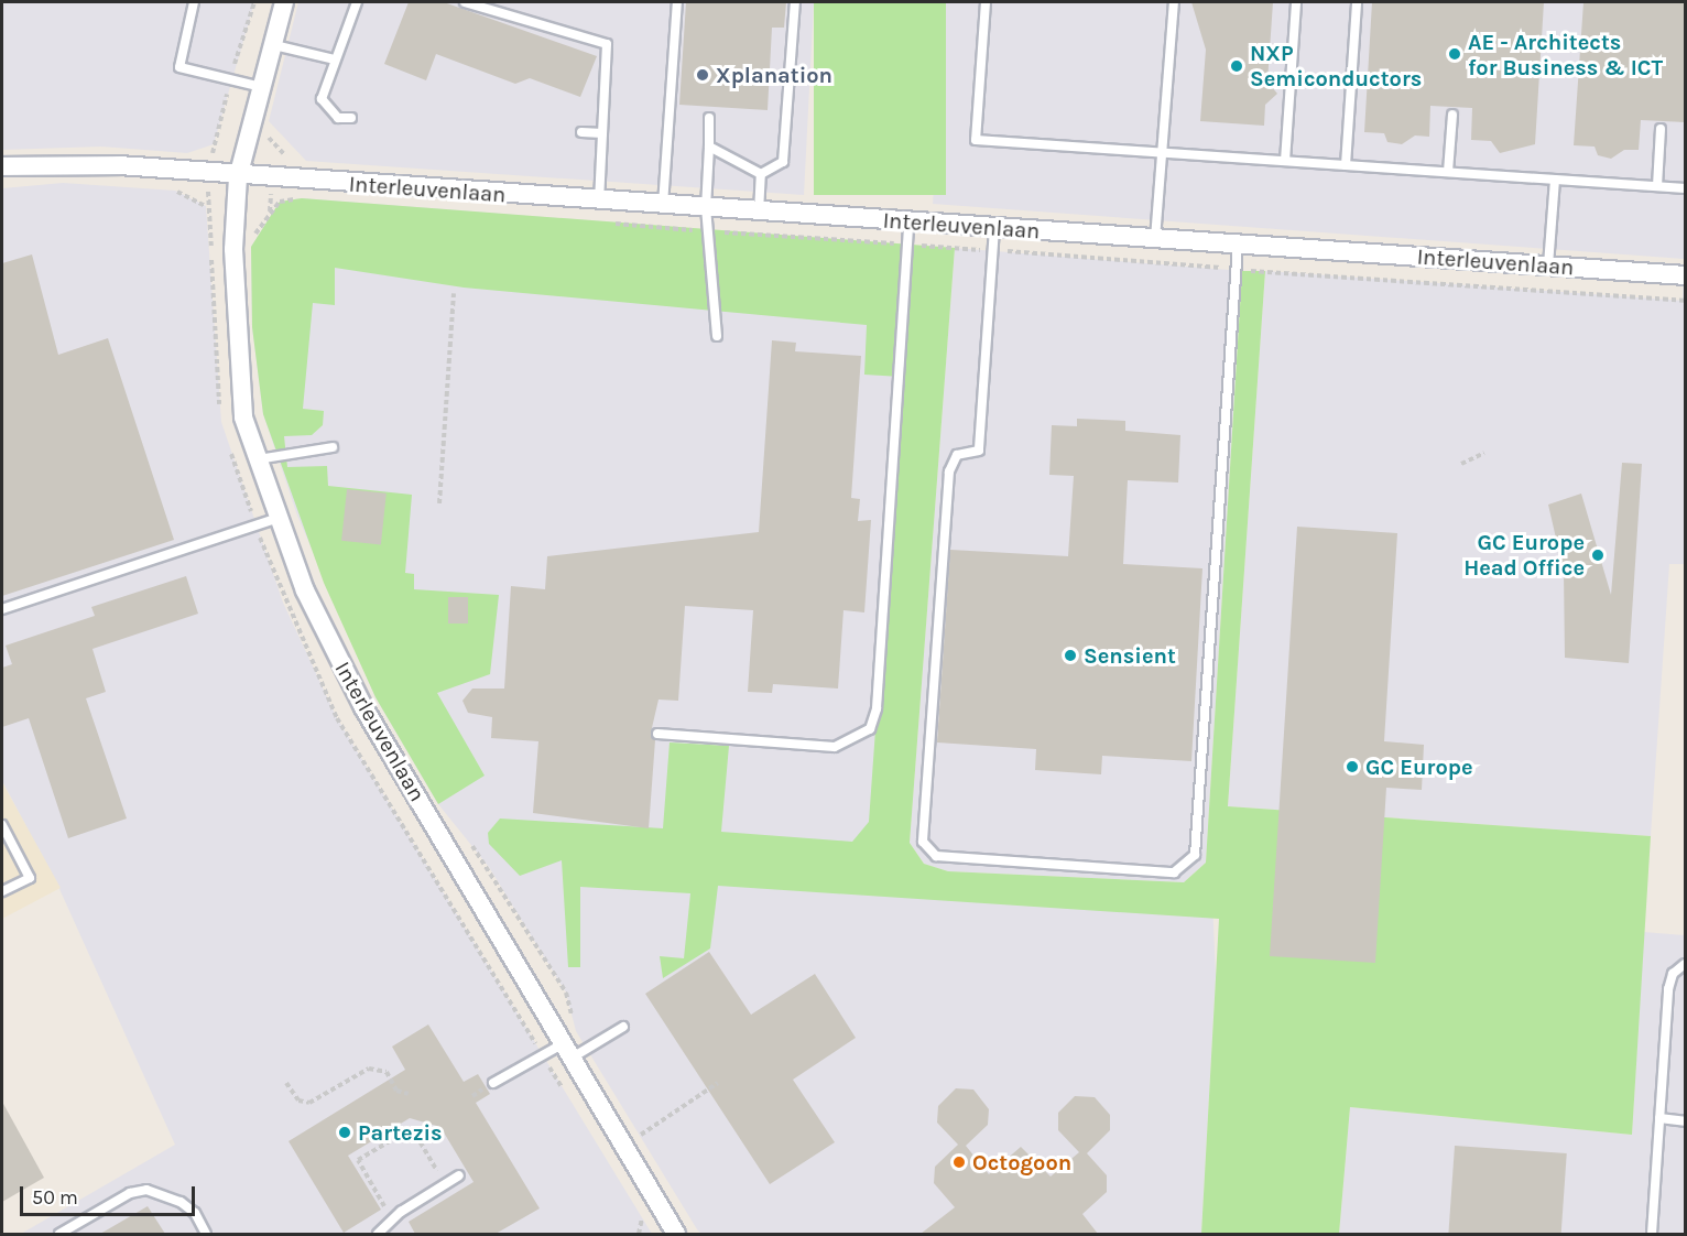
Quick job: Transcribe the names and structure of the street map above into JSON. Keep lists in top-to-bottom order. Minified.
{"streets":{"street":["Interleuvenlaan"]},"places":["AE - Architects for Business & ICT","NXP Semiconductors","Xplanation","GC Europe Head Office","Sensient","GC Europe","Partezis","Octogoon"],"scale_bar":"50 m"}
